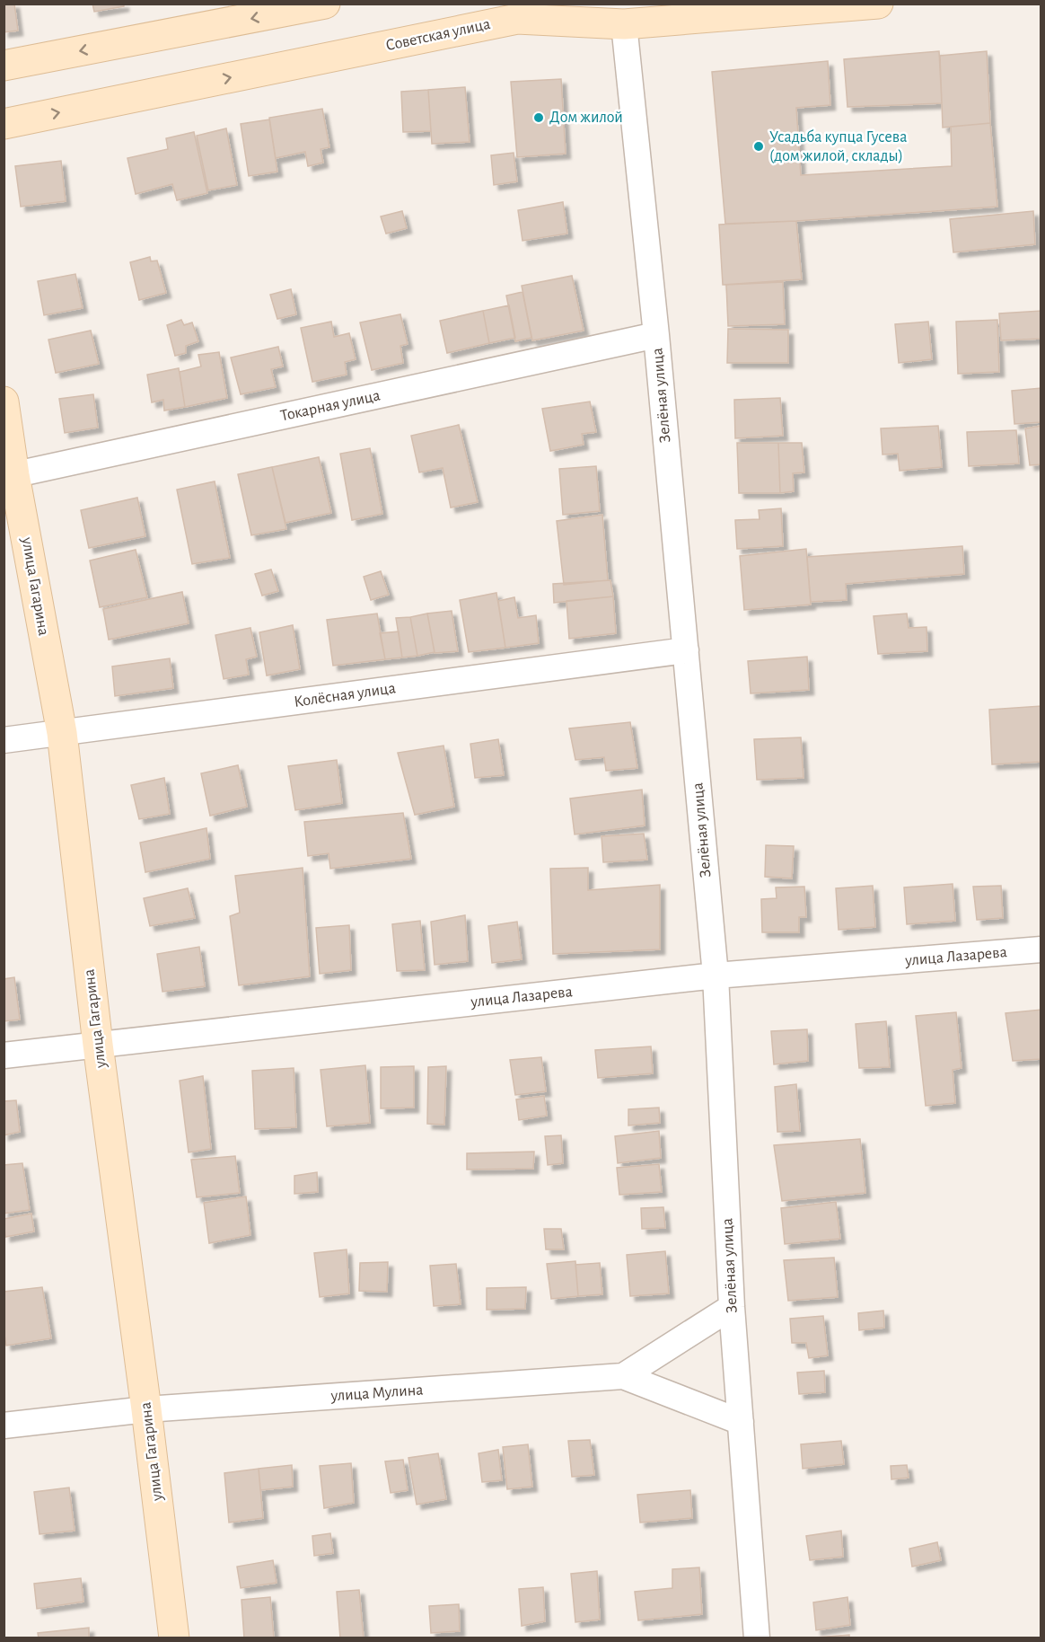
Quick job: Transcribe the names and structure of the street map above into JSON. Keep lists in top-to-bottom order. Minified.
{"streets":{"street":["Советская улица","Зелёная улица","Токарная улица","улица Гагарина","Колёсная улица","улица Лазарева","улица Мулина"]},"crossings":[["Советская улица","Зелёная улица"],["Зелёная улица","Токарная улица"],["Зелёная улица","Колёсная улица"],["Зелёная улица","улица Лазарева"],["Зелёная улица","улица Мулина"],["Токарная улица","улица Гагарина"],["улица Гагарина","Колёсная улица"],["улица Гагарина","улица Лазарева"],["улица Гагарина","улица Мулина"]],"places":["Дом жилой","Усадьба купца Гусева (дом жилой, склады)"]}
